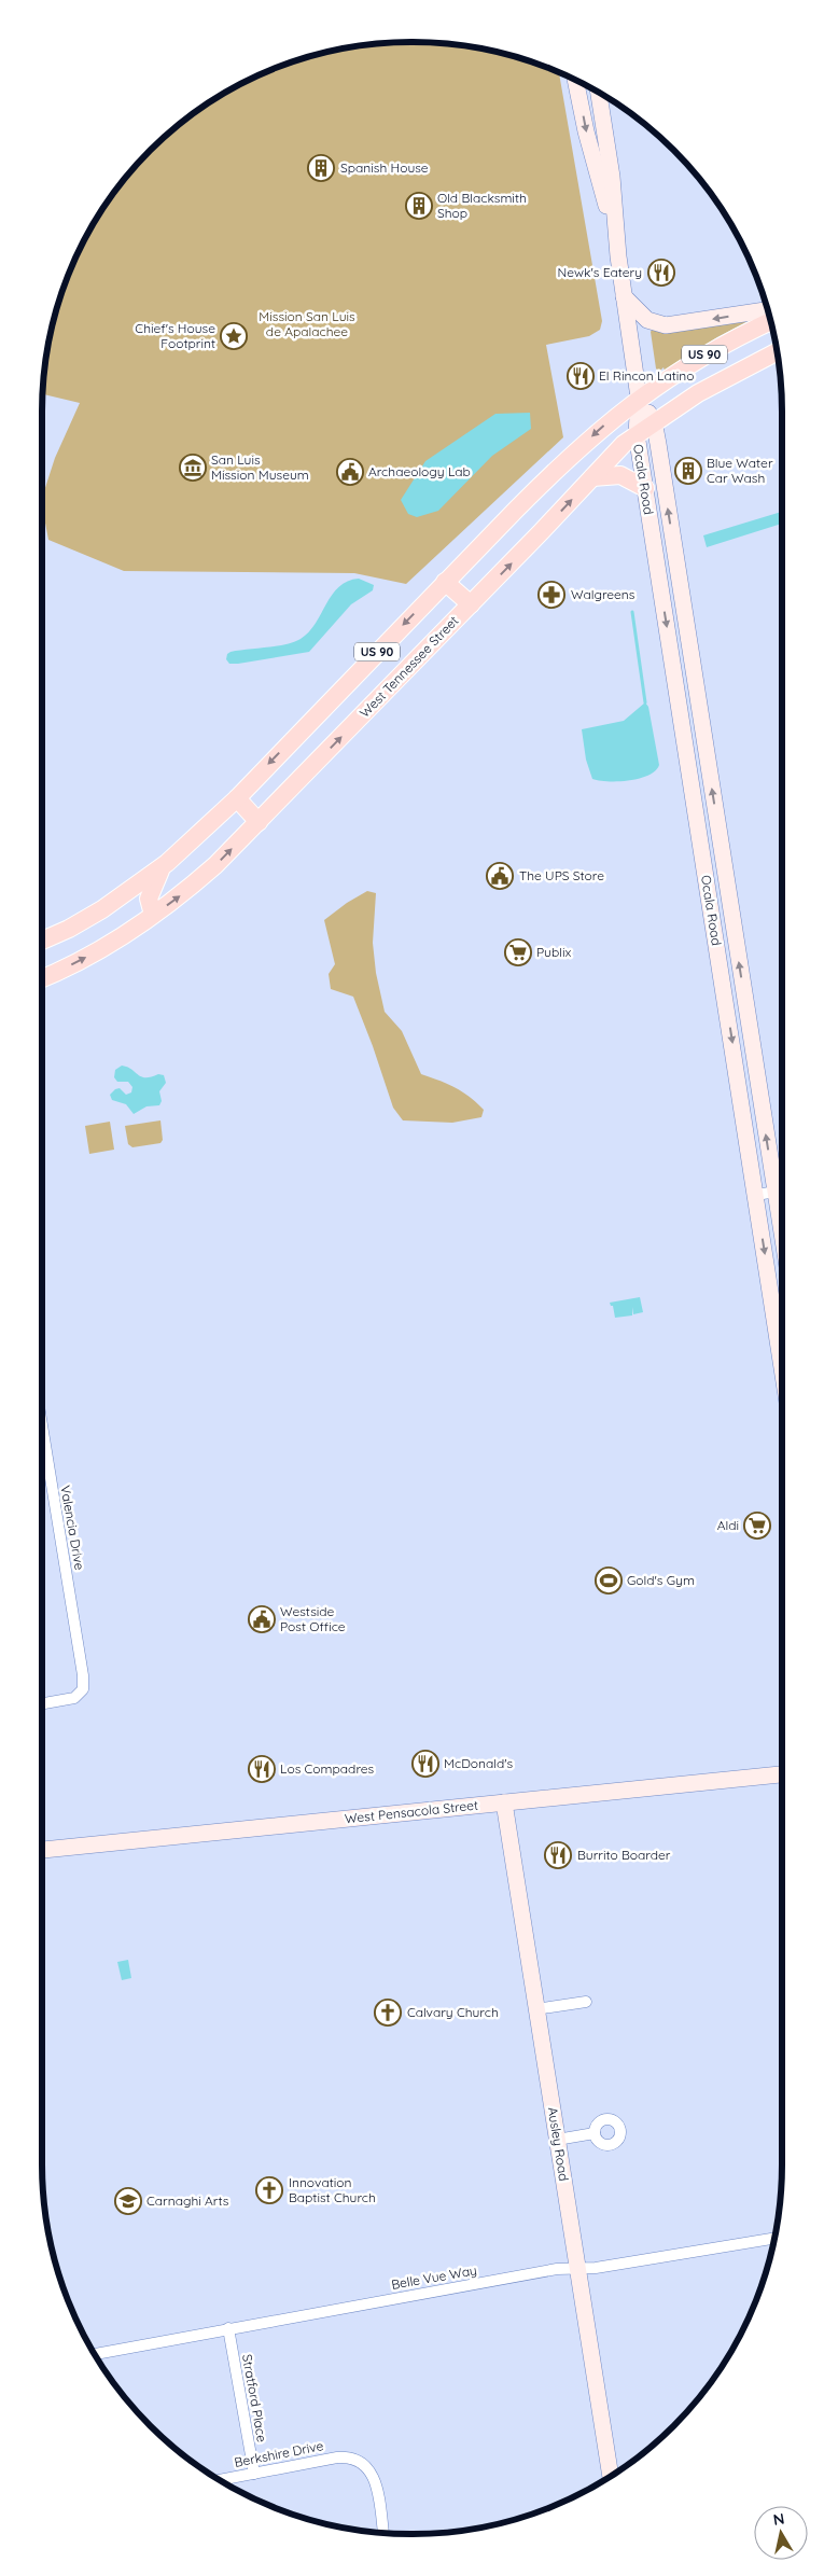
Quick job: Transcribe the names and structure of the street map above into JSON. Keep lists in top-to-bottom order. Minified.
{"streets":{"main road":["US 90","Ocala Road","West Tennessee Street","West Pensacola Street","Ausley Road"],"street":["Valencia Drive","Belle Vue Way","Stratford Place","Berkshire Drive"]},"crossings":[["US 90","Ocala Road"],["Ocala Road","West Tennessee Street"],["West Pensacola Street","Ausley Road"],["Ausley Road","Belle Vue Way"],["Belle Vue Way","Stratford Place"],["Stratford Place","Berkshire Drive"]],"parks":["Mission San Luis de Apalachee"],"places":{"building":["Spanish House","Old Blacksmith Shop","Blue Water Car Wash"],"restaurant":["Newk's Eatery","El Rincon Latino","McDonald's","Los Compadres","Burrito Boarder"],"place":["Chief's House Footprint"],"museum":["San Luis Mission Museum"],"public building":["Archaeology Lab","The UPS Store","Westside Post Office"],"pharmacy":["Walgreens"],"supermarket":["Publix","Aldi"],"sports":["Gold's Gym"],"church":["Calvary Church","Innovation Baptist Church"],"school or university":["Carnaghi Arts"]},"north":"top"}
